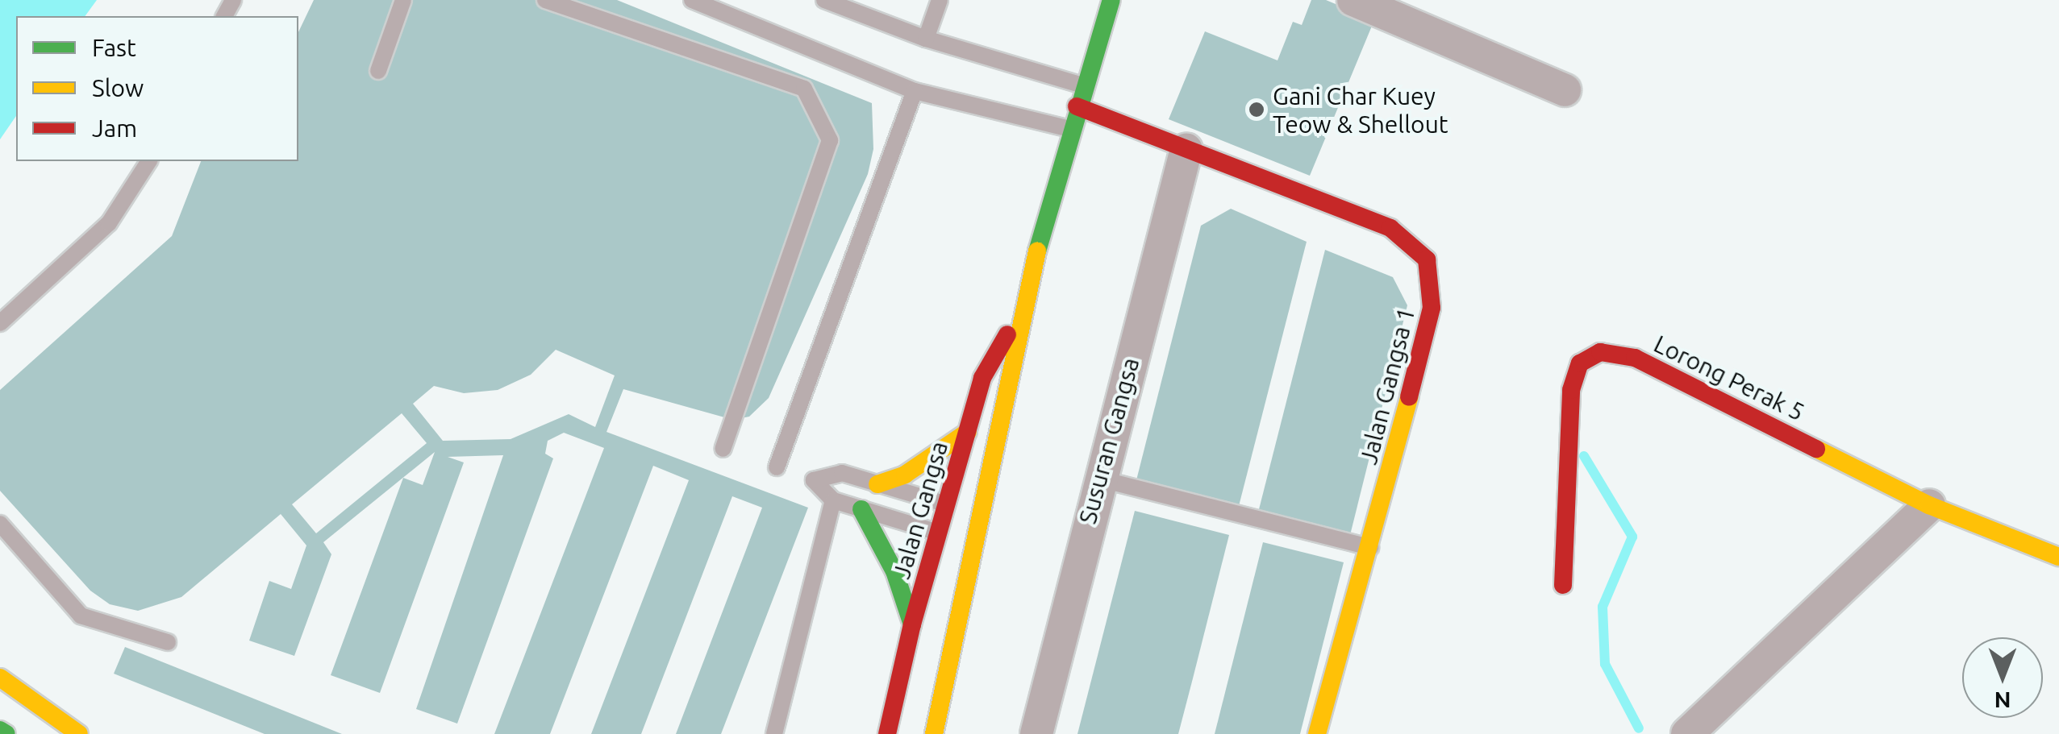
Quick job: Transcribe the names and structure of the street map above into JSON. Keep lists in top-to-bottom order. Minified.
{"streets":{"street":["Lorong Perak 5","Jalan Gangsa 1","Susuran Gangsa","Jalan Gangsa"]},"crossings":[["Jalan Gangsa 1","Susuran Gangsa"],["Jalan Gangsa 1","Jalan Gangsa"]],"places":["Gani Char Kuey Teow & Shellout"],"legend":["Fast","Slow","Jam"],"north":"bottom"}
